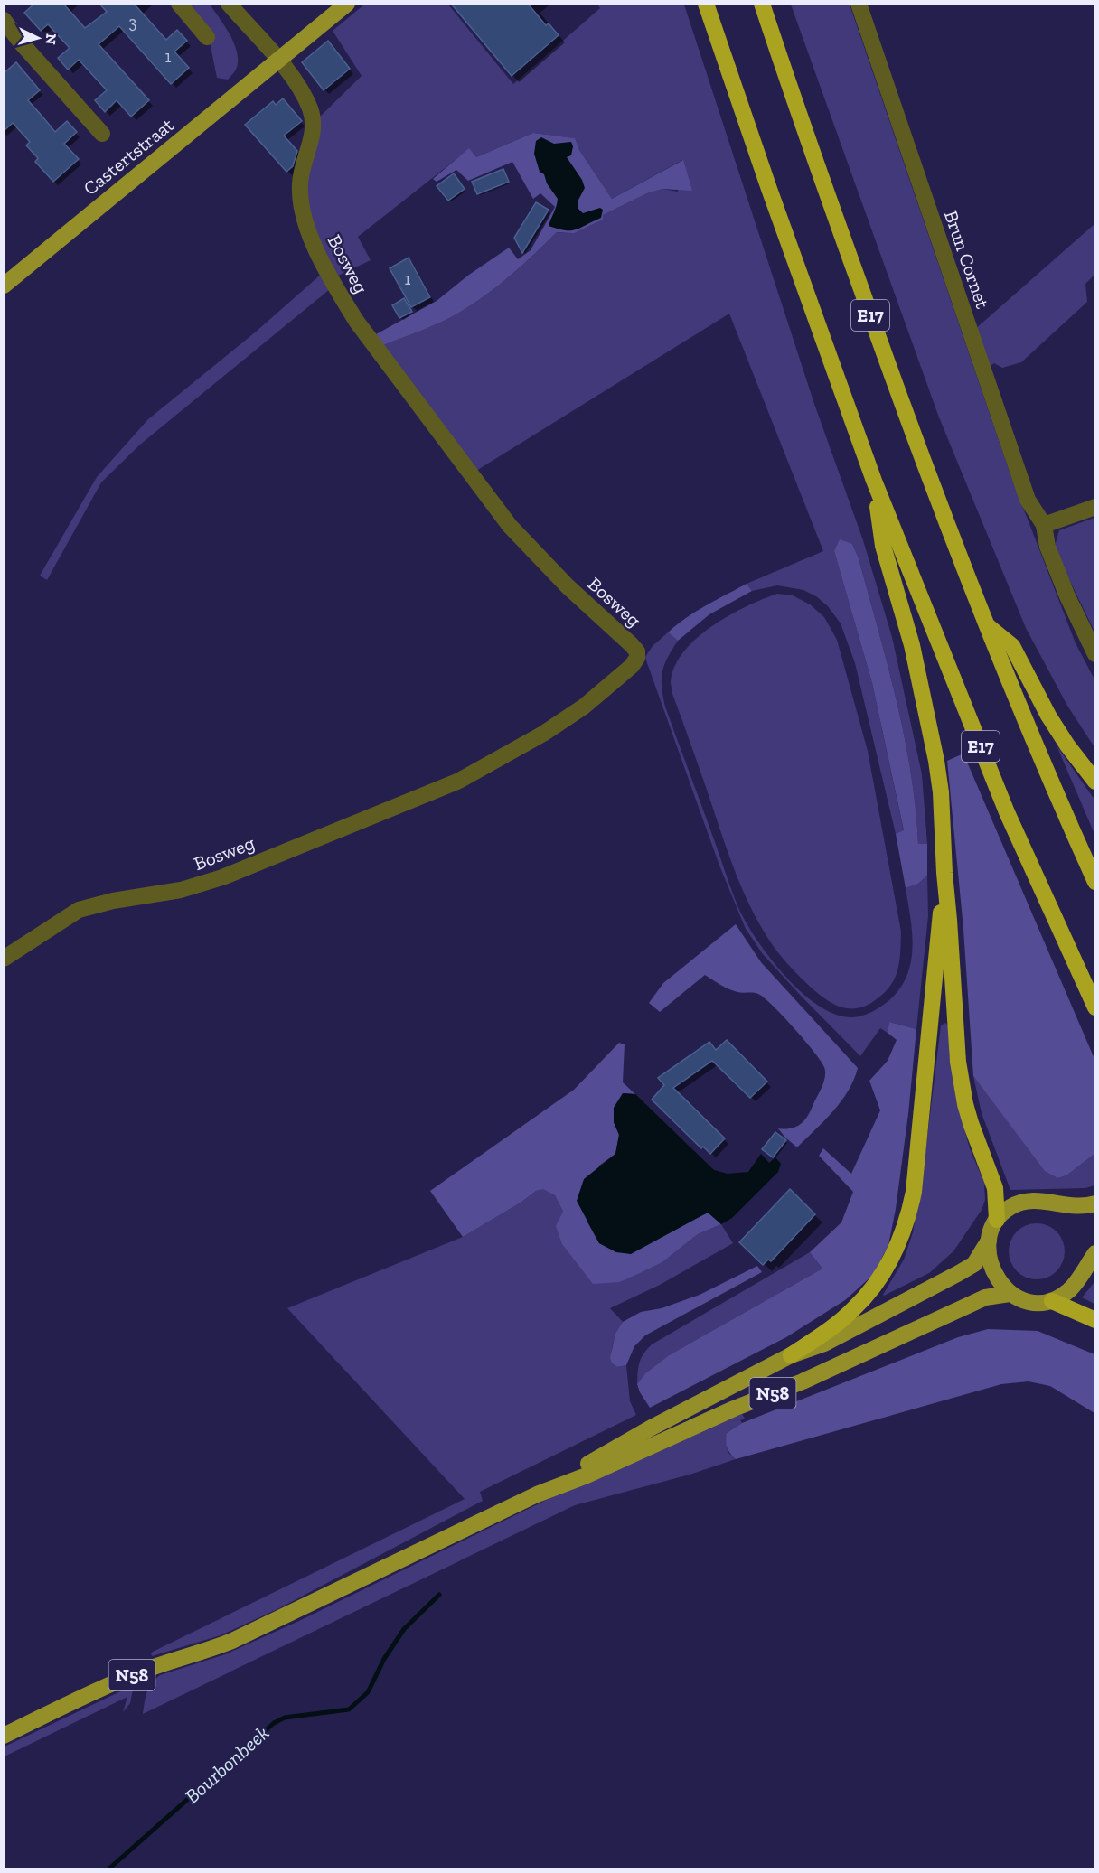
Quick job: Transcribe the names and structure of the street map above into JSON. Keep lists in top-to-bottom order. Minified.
{"streets":{"highway":["E17"],"main road":["Castertstraat","N58"],"street":["Brun Cornet","Bosweg"]},"crossings":[["Castertstraat","Bosweg"]],"water":["Bourbonbeek"],"house_numbers":["3","1","1"],"north":"right"}
